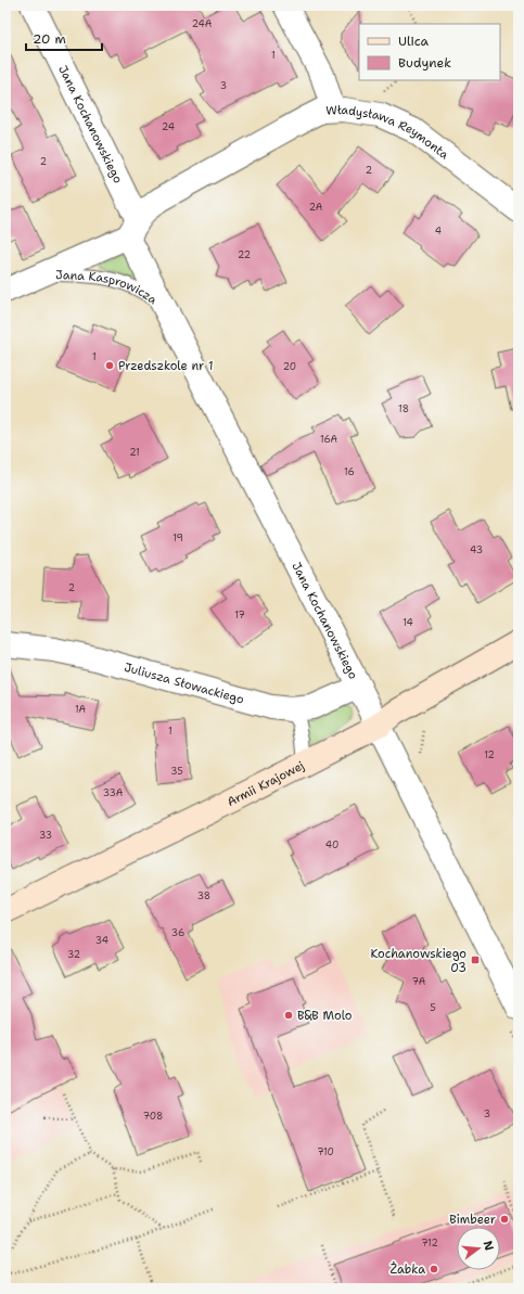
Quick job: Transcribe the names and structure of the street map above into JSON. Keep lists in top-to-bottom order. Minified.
{"streets":{"street":["Jana Kochanowskiego","Władysława Reymonta","Jana Kasprowicza","Juliusza Słowackiego","Armii Krajowej"]},"crossings":[["Jana Kochanowskiego","Władysława Reymonta"],["Jana Kochanowskiego","Jana Kasprowicza"],["Jana Kochanowskiego","Juliusza Słowackiego"],["Jana Kochanowskiego","Armii Krajowej"],["Władysława Reymonta","Jana Kasprowicza"]],"places":{"other":["Przedszkole nr 1","B&B Molo","Bimbeer","Żabka"],"transit":["Kochanowskiego 03"]},"house_numbers":["24A","1","3","24","2","2","2A","4","22","1","20","18","16A","21","16","19","43","2","17","14","1A","1","12","35","33A","33","40","38","36","34","32","7A","5","3","708","710","712"],"legend":["Ulica","Budynek"],"scale_bar":"20 m","north":"right"}
